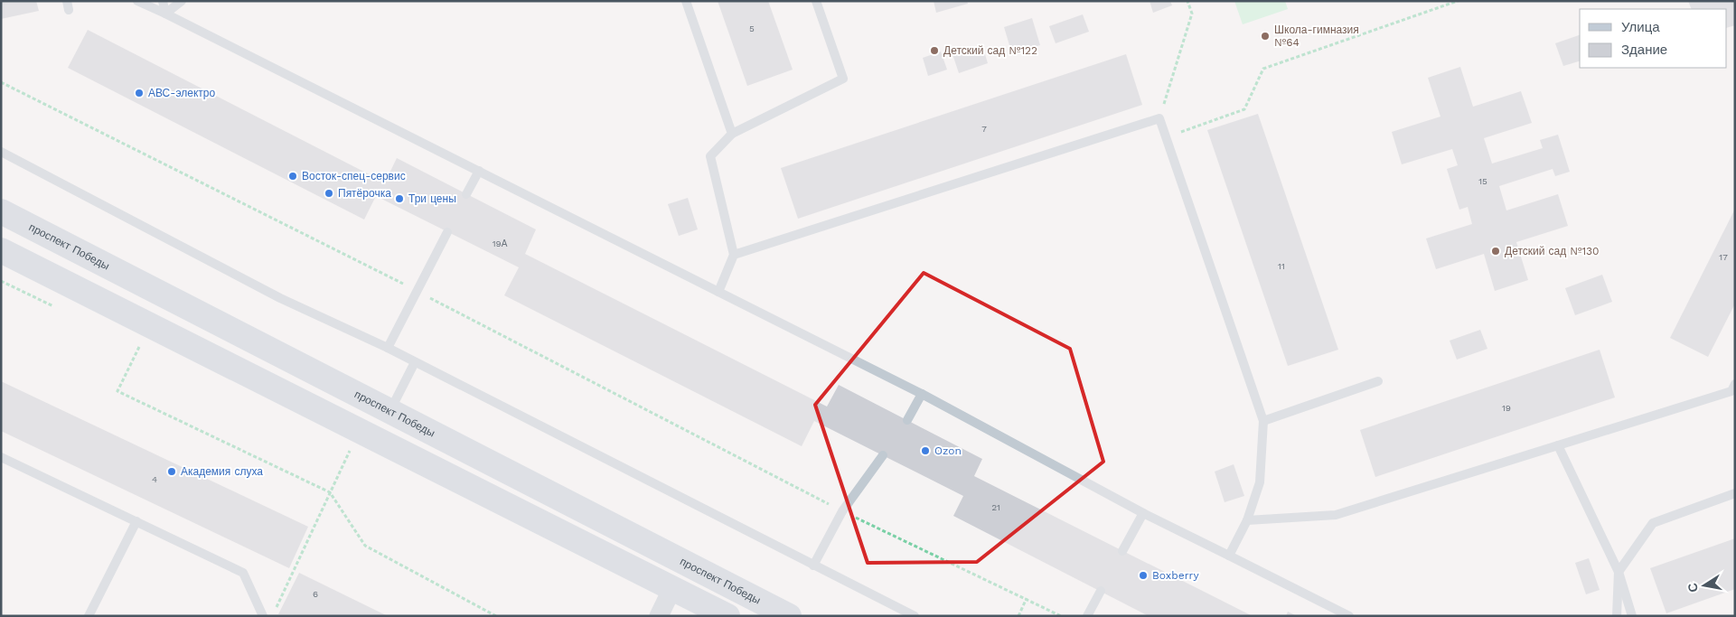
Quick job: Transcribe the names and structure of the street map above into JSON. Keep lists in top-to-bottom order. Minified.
{"streets":{"main road":["проспект Победы"]},"places":["Школа-гимназия №64","Детский сад №122","АВС-электро","Восток-спец-сервис","Пятёрочка","Три цены","Детский сад №130","Ozon","Академия слуха","Boxberry"],"house_numbers":["5","7","15","19А","17","11","19","4","21","6"],"legend":["Улица","Здание"],"north":"left"}
